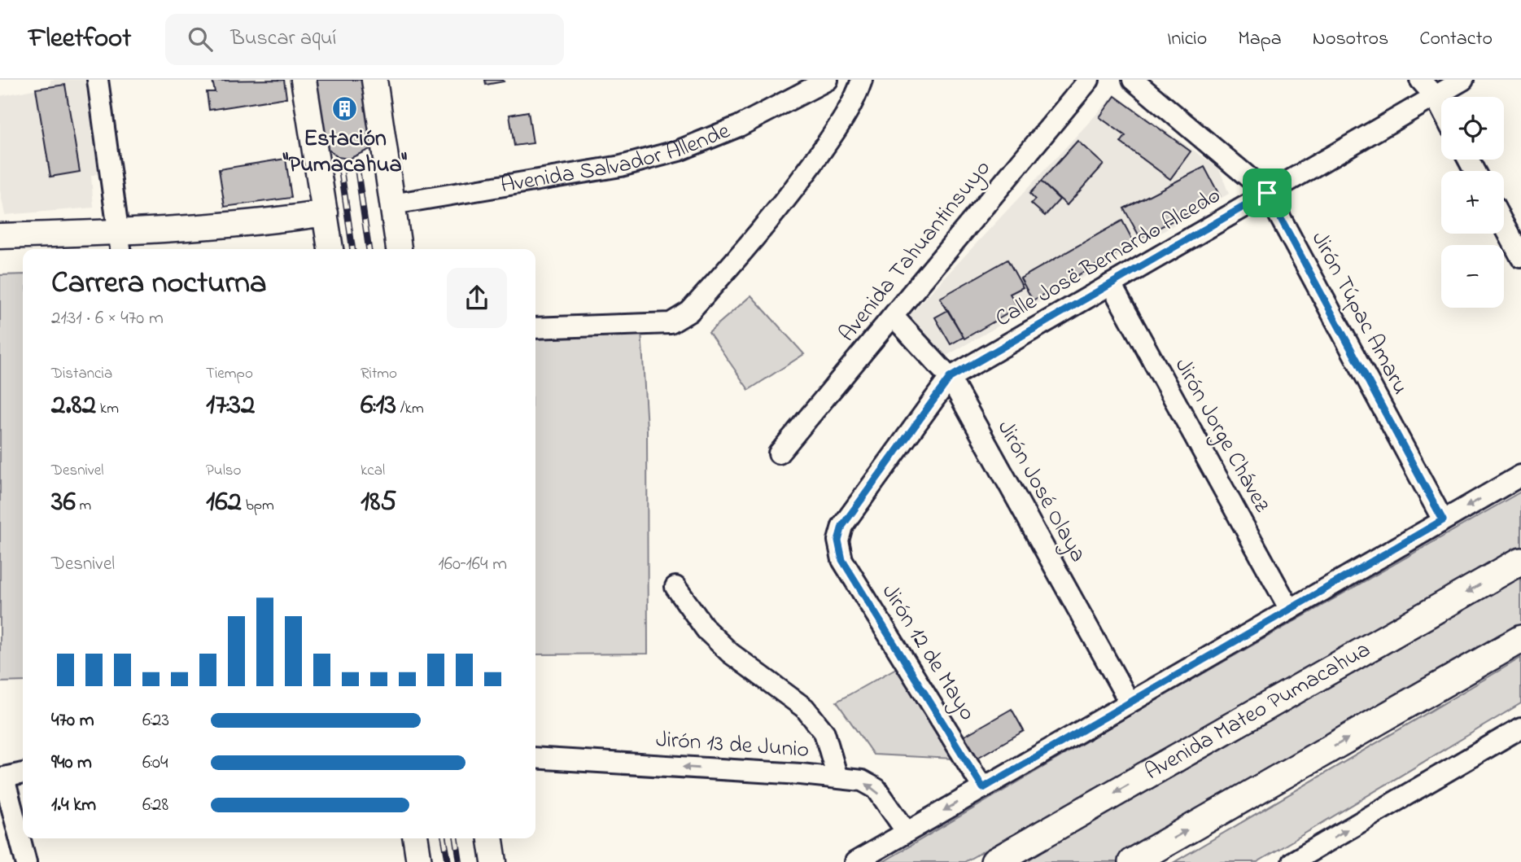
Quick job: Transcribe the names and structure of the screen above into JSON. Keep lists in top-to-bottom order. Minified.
{"streets":{"main road":["Avenida Mateo Pumacahua"],"street":["Avenida Salvador Allende","Avenida Tahuantinsuyo","Calle Josë Bernardo Alcedo","Jirón Túpac Amaru","Jirón Jorge Chávez","Jirón José Olaya","Jirón 12 de Mayo","Jirón 13 de Junio"]},"crossings":[["Avenida Tahuantinsuyo","Jirón José Olaya"],["Calle Josë Bernardo Alcedo","Jirón Túpac Amaru"],["Calle Josë Bernardo Alcedo","Jirón Jorge Chávez"],["Calle Josë Bernardo Alcedo","Jirón José Olaya"],["Calle Josë Bernardo Alcedo","Jirón 12 de Mayo"]],"one_way":["Jirón 13 de Junio"],"places":{"building":["Estación \"Pumacahua\""]},"page":{"header":"Fleetfoot","search":"Buscar aquí","nav":["Inicio","Mapa","Nosotros","Contacto"],"map_buttons":["+","−"],"heading":["Carrera nocturna","21:31 · 6 × 470 m"],"stats":[["Distancia","2.82 km"],["Tiempo","17:32"],["Ritmo","6:13 /km"],["Desnivel","36 m"],["Pulso","162 bpm"],["kcal","185"]],"chart":["Desnivel","160–164 m"],"list":[{"name":"470 m","note":"6:23"},{"name":"940 m","note":"6:04"},{"name":"1.4 km","note":"6:28"}]}}
